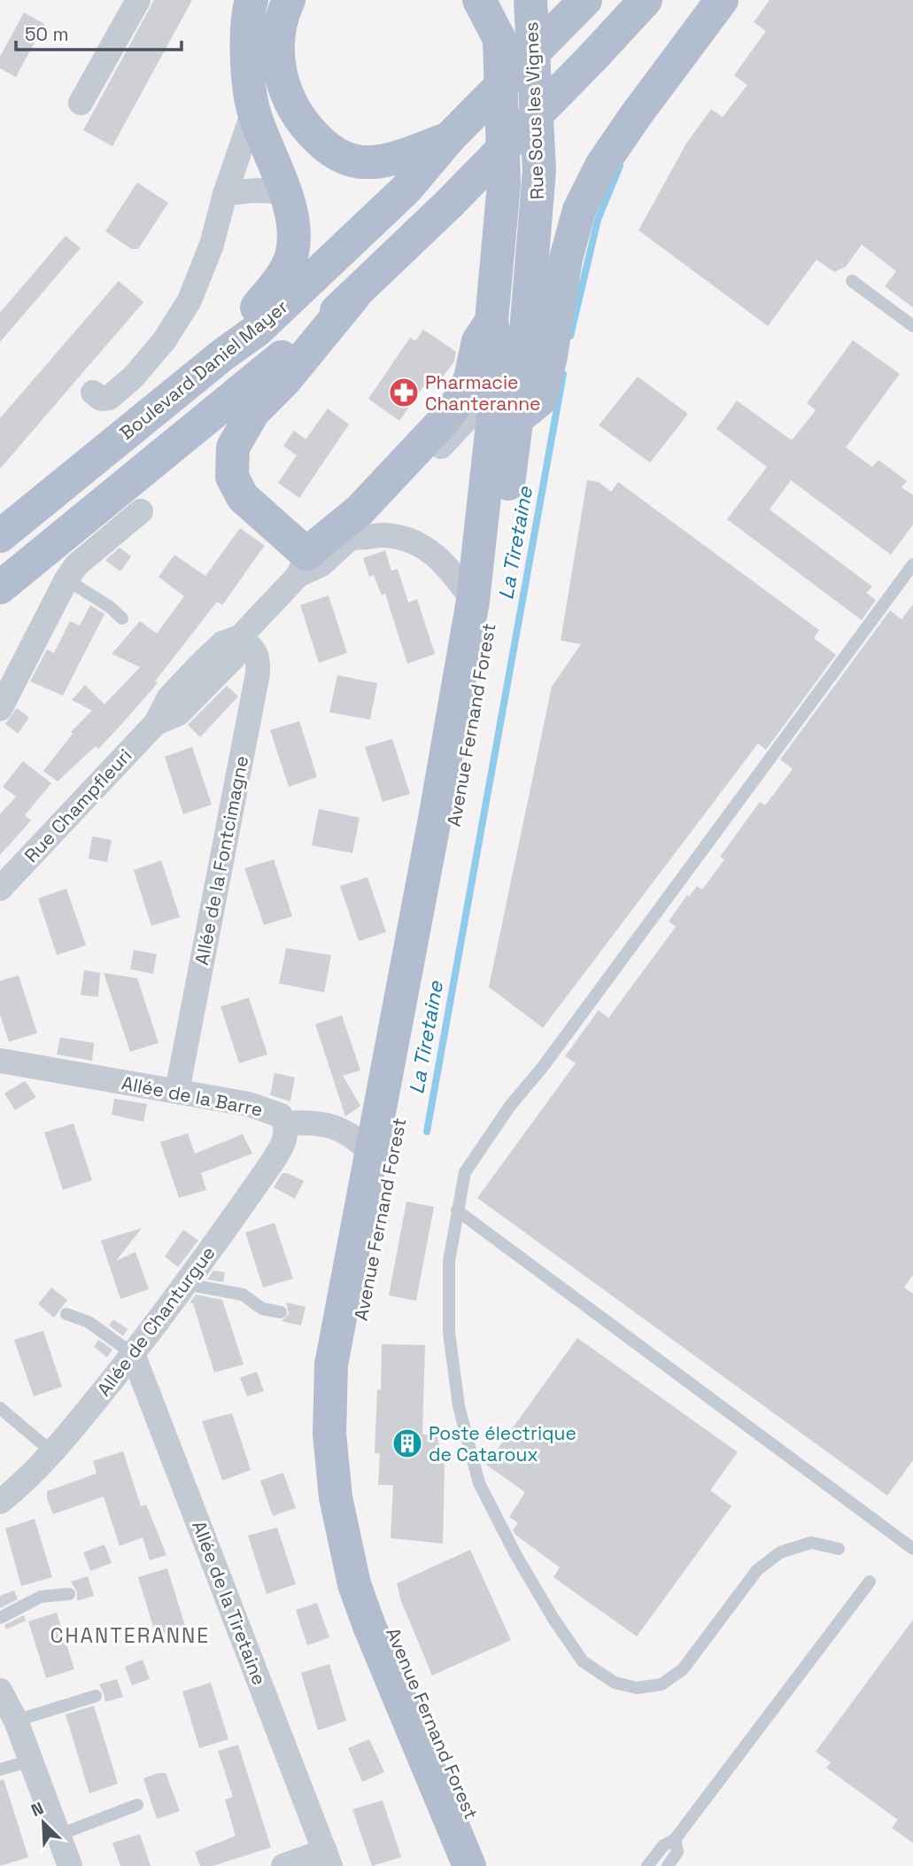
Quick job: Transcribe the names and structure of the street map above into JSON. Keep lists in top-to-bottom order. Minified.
{"streets":{"main road":["Rue Sous les Vignes","Boulevard Daniel Mayer","Avenue Fernand Forest"],"street":["Rue Champfleuri","Allée de la Fontcimagne","Allée de la Barre","Allée de Chanturgue","Allée de la Tiretaine"]},"crossings":[["Rue Sous les Vignes","Avenue Fernand Forest"],["Avenue Fernand Forest","Allée de la Barre"],["Rue Champfleuri","Allée de la Fontcimagne"],["Allée de la Fontcimagne","Allée de la Barre"],["Allée de la Barre","Allée de Chanturgue"],["Allée de Chanturgue","Allée de la Tiretaine"]],"districts":["CHANTERANNE"],"water":["La Tiretaine"],"places":{"pharmacy":["Pharmacie Chanteranne"],"building":["Poste électrique de Cataroux"]},"scale_bar":"50 m","north":"top left"}
